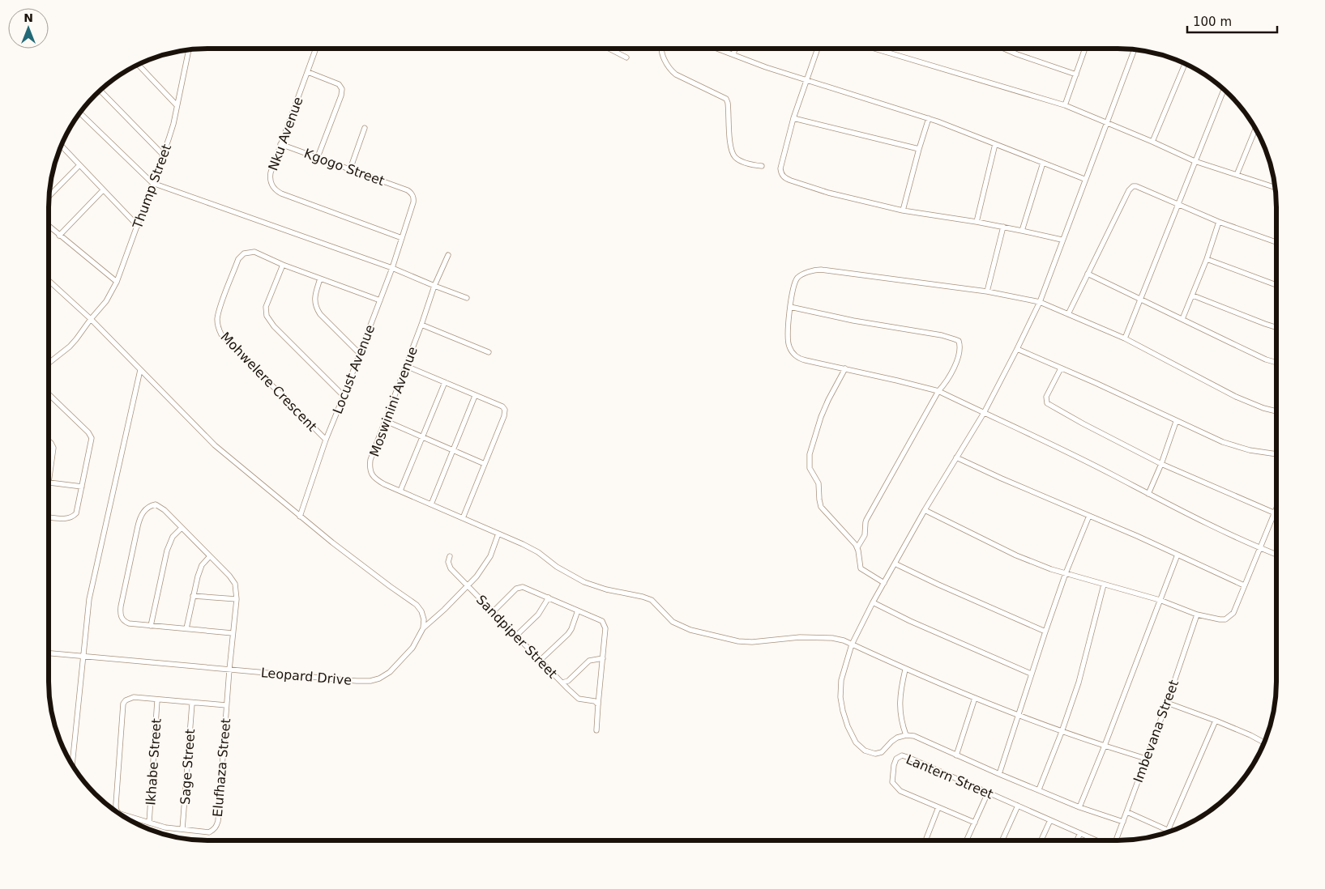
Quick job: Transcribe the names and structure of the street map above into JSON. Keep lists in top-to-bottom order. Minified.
{"streets":{"street":["Nku Avenue","Kgogo Street","Thump Street","Locust Avenue","Mohwelere Crescent","Moswinini Avenue","Sandpiper Street","Leopard Drive","Imbevana Street","Ikhabe Street","Sage Street","Elufhaza Street","Lantern Street"]},"crossings":[["Nku Avenue","Kgogo Street"],["Nku Avenue","Locust Avenue"],["Kgogo Street","Locust Avenue"],["Locust Avenue","Mohwelere Crescent"],["Moswinini Avenue","Leopard Drive"],["Moswinini Avenue","Imbevana Street"],["Sandpiper Street","Leopard Drive"],["Leopard Drive","Elufhaza Street"],["Ikhabe Street","Elufhaza Street"],["Sage Street","Elufhaza Street"]],"scale_bar":"100 m","north":"top"}
